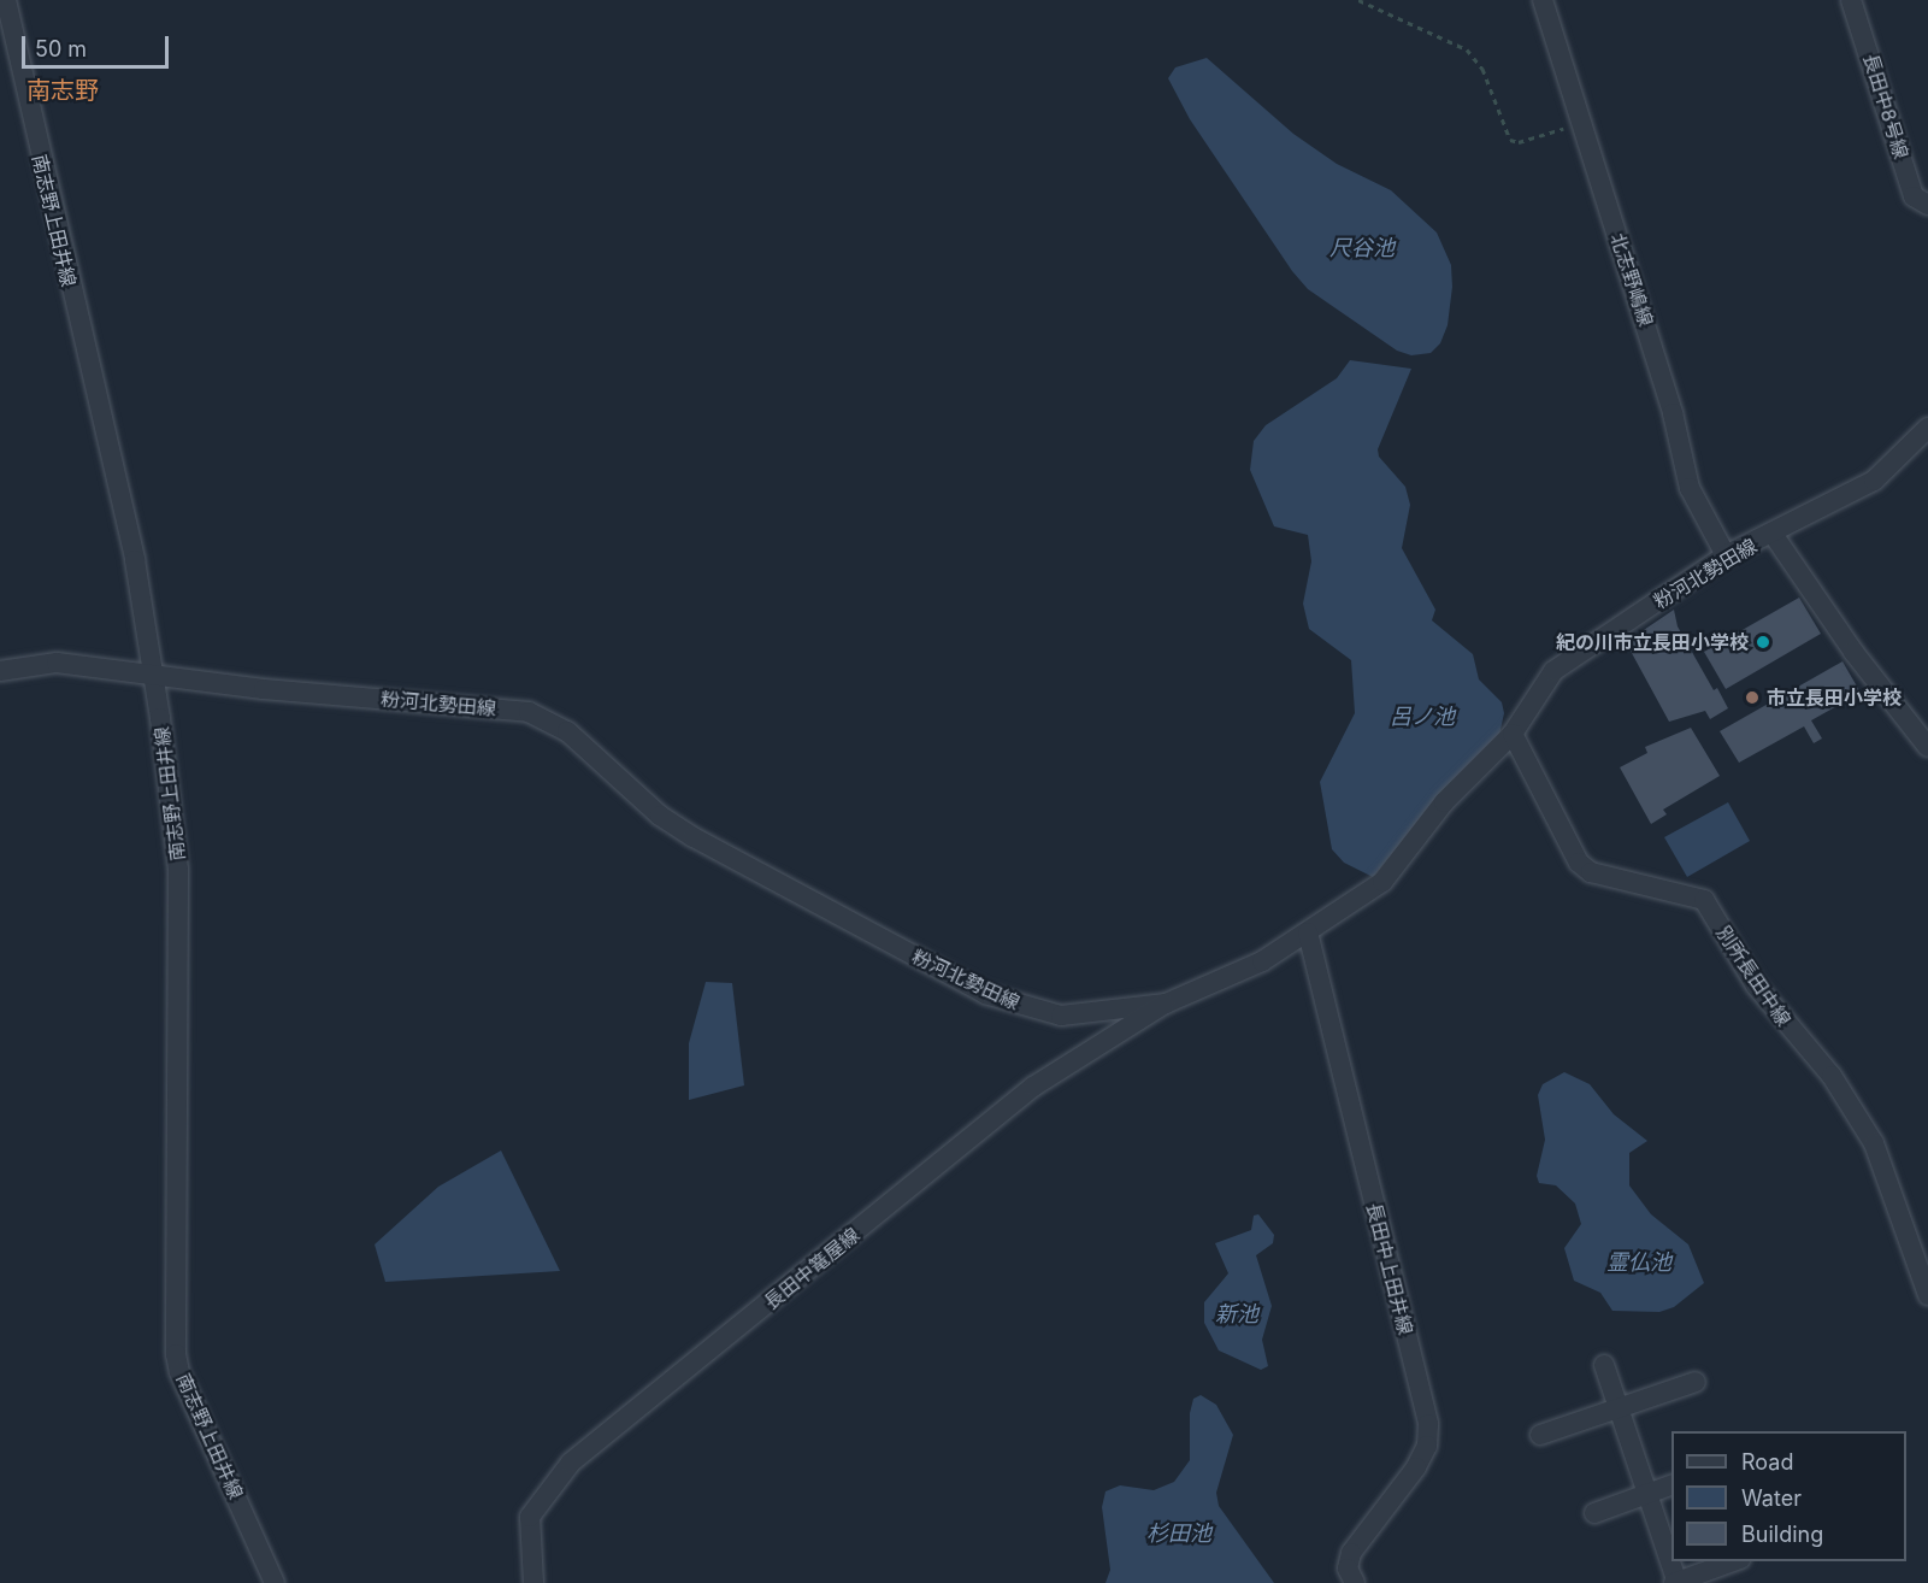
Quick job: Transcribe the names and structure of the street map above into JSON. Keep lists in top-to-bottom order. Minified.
{"streets":{"street":["長田中8号線","南志野上田井線","北志野嶋線","粉河北勢田線","別所長田中線","長田中篭屋線","長田中上田井線"]},"crossings":[["南志野上田井線","粉河北勢田線"],["北志野嶋線","粉河北勢田線"],["粉河北勢田線","別所長田中線"],["粉河北勢田線","長田中篭屋線"],["粉河北勢田線","長田中上田井線"]],"districts":["南志野"],"water":["尺谷池","呂ノ池","霊仏池","新池","杉田池"],"places":["紀の川市立長田小学校","市立長田小学校"],"legend":["Road","Water","Building"],"scale_bar":"50 m"}
